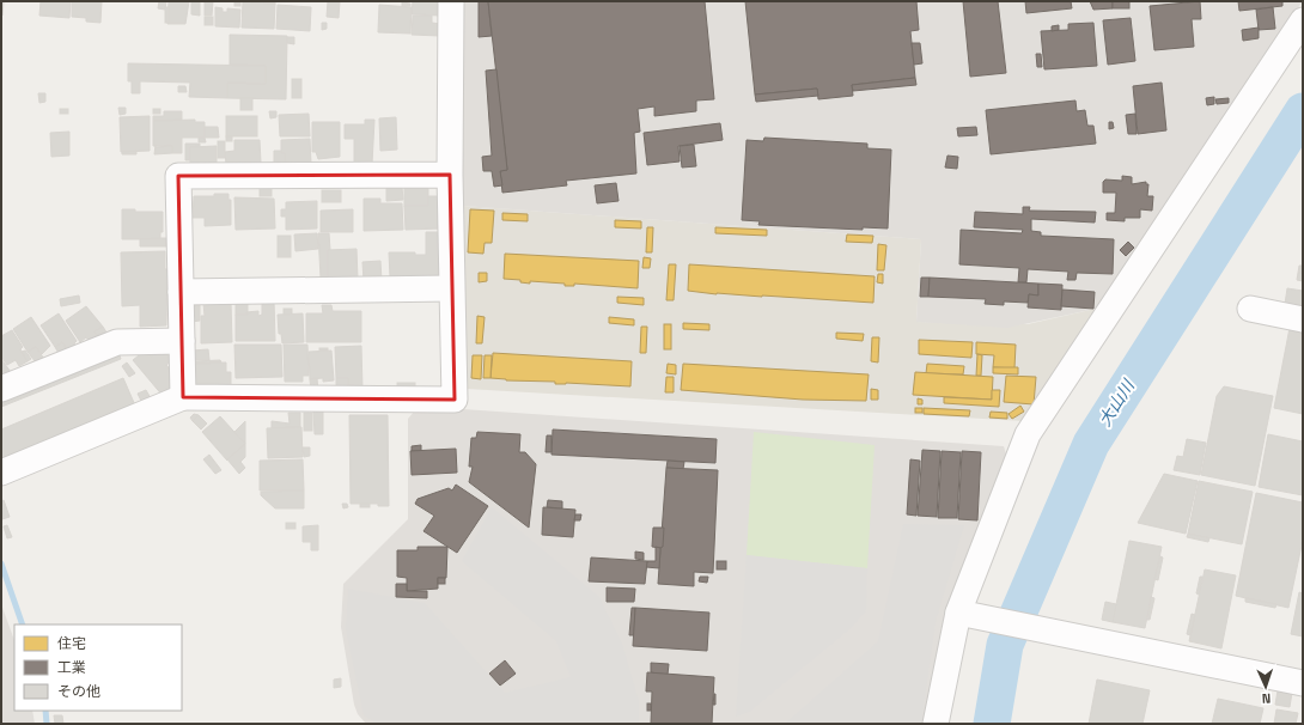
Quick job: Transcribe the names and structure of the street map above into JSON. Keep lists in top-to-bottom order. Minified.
{"water":["大山川"],"legend":["住宅","工業","その他"],"north":"bottom"}
